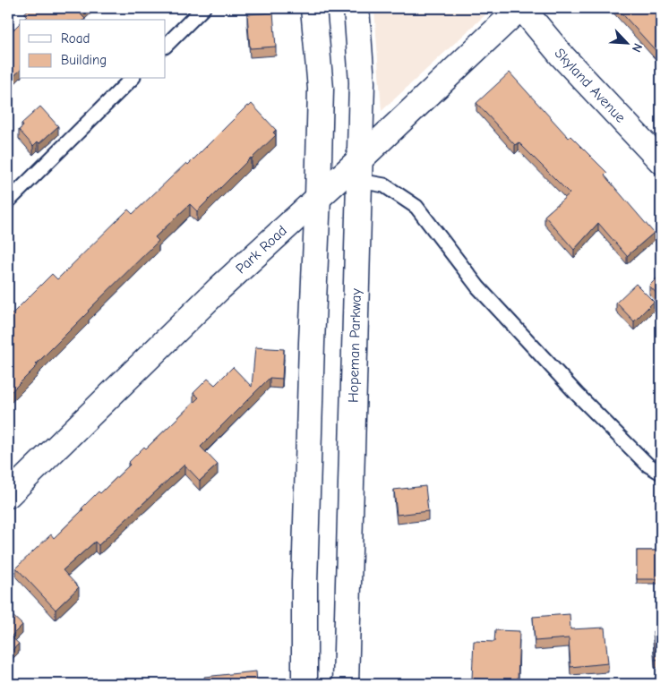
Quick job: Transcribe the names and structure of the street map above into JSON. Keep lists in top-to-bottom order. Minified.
{"streets":{"main road":["Skyland Avenue","Park Road","Hopeman Parkway"]},"crossings":[["Skyland Avenue","Park Road"],["Park Road","Hopeman Parkway"]],"legend":["Road","Building"],"north":"bottom right"}
